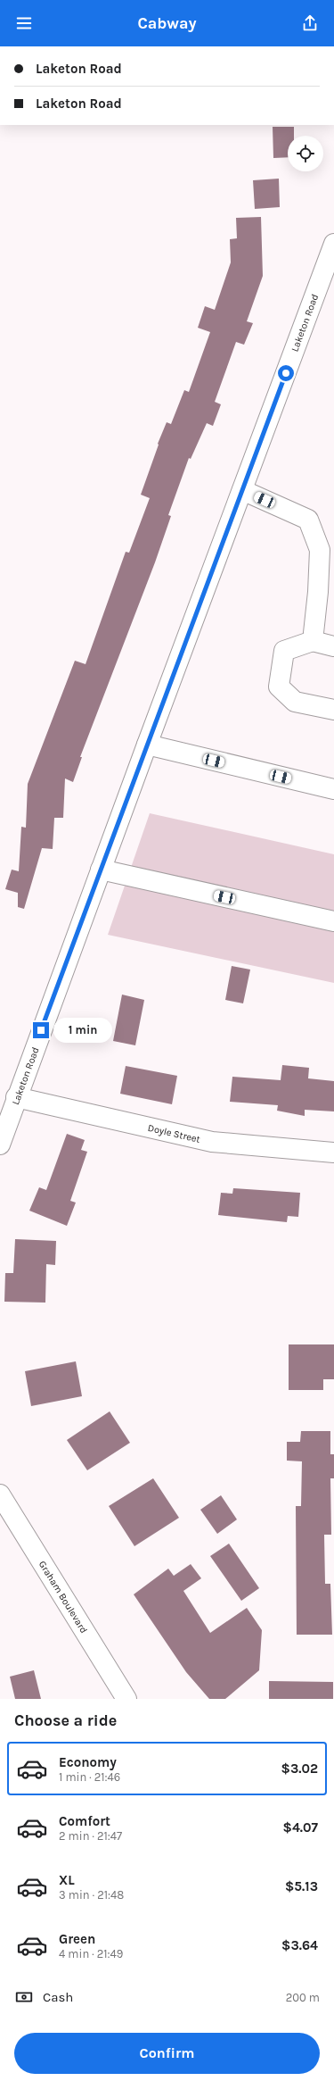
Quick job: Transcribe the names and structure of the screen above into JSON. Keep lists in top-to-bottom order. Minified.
{"streets":{"street":["Laketon Road","Doyle Street","Graham Boulevard"]},"crossings":[["Laketon Road","Doyle Street"]],"page":{"header":"Cabway","banner":["Laketon Road","Laketon Road"],"bubble":"1 min","heading":"Choose a ride","list":[{"name":"Economy","note":"1 min · 21:46","value":"$3.02"},{"name":"Comfort","note":"2 min · 21:47","value":"$4.07"},{"name":"XL","note":"3 min · 21:48","value":"$5.13"},{"name":"Green","note":"4 min · 21:49","value":"$3.64"}],"pay":["Cash","200 m"],"buttons":"Confirm"}}
